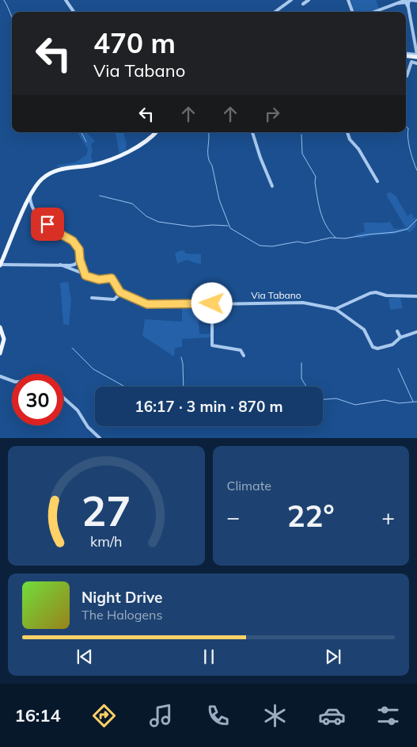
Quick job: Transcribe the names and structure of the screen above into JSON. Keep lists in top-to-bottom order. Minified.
{"streets":{"street":["Via Tabano"]},"page":{"turn":["470 m","Via Tabano"],"limit":"30","trip":"16:17 · 3 min · 870 m","tile":"Climate","heat":["−","22°","+"],"song":["Night Drive","The Halogens"],"tabs":"16:14","gauge":["27","km/h"]}}
